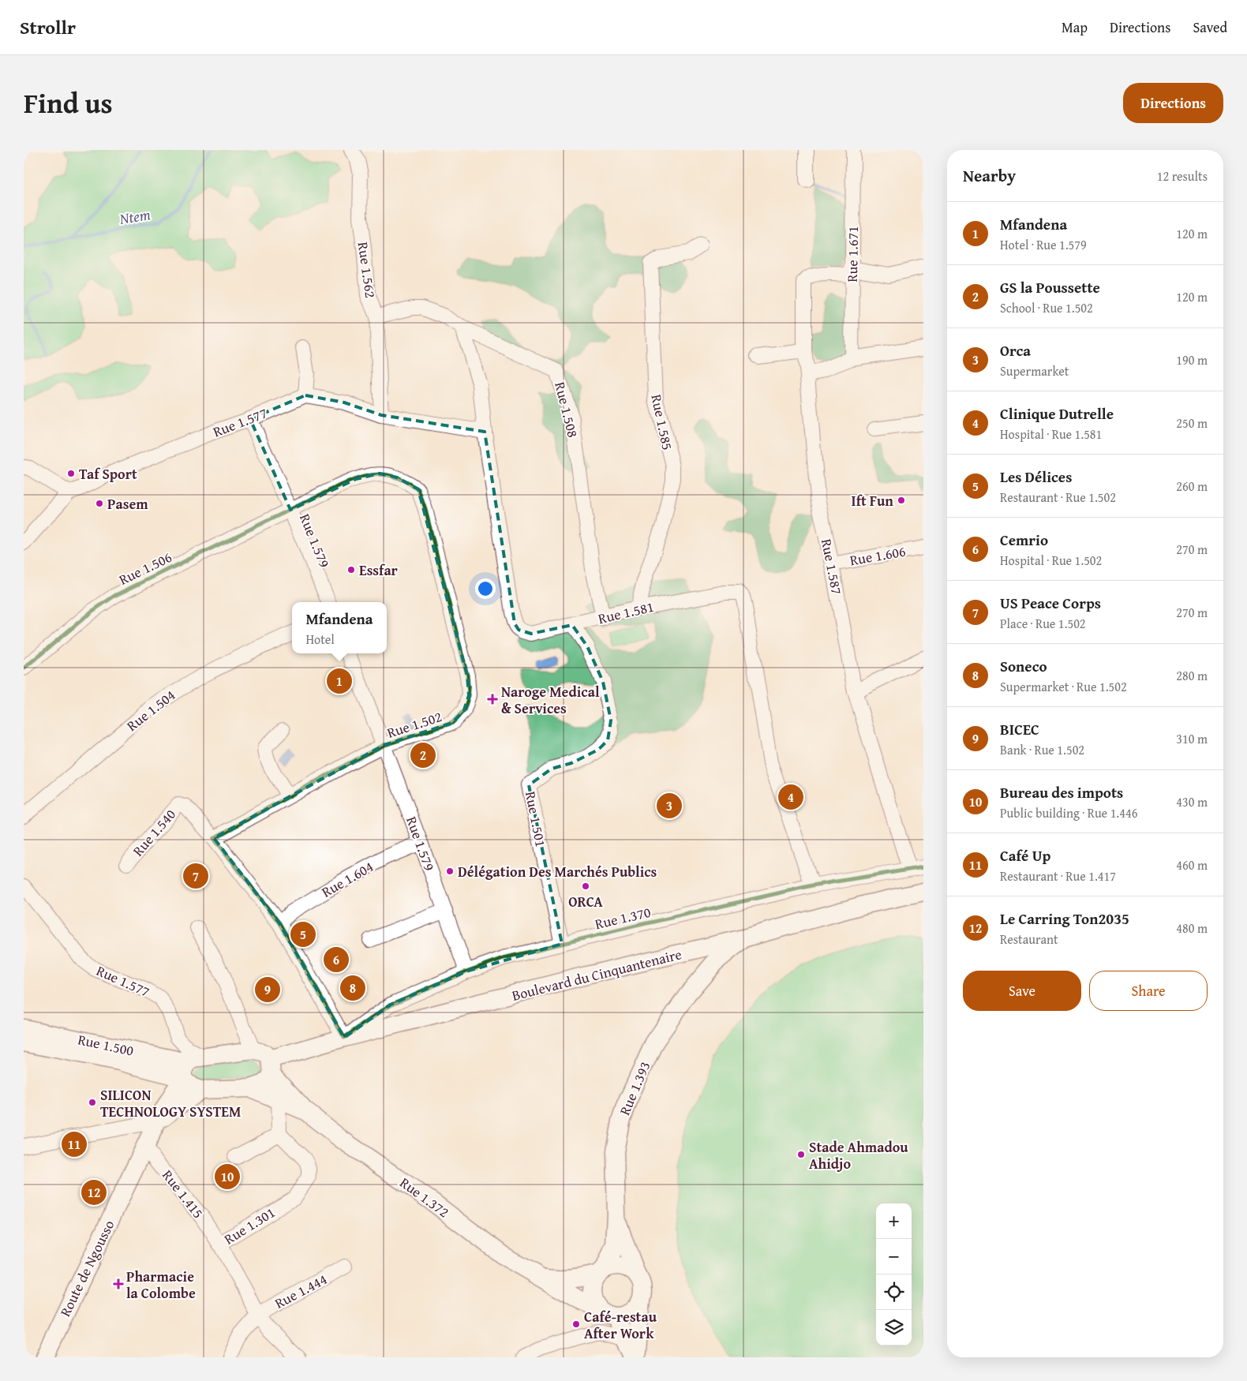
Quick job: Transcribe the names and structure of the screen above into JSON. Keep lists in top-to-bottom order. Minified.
{"streets":{"main road":["Boulevard du Cinquantenaire","Rue 1.500","Rue 1.393","Rue 1.372","Route de Ngousso"],"street":["Rue 1.671","Rue 1.562","Rue 1.508","Rue 1.577","Rue 1.585","Rue 1.579","Rue 1.606","Rue 1.587","Rue 1.506","Rue 1.581","Rue 1.504","Rue 1.502","Rue 1.501","Rue 1.540","Rue 1.604","Rue 1.370","Rue 1.415","Rue 1.301","Rue 1.444"]},"crossings":[["Rue 1.671","Rue 1.587"],["Rue 1.562","Rue 1.508"],["Rue 1.508","Rue 1.581"],["Rue 1.577","Rue 1.579"],["Rue 1.577","Rue 1.500"],["Rue 1.585","Rue 1.581"],["Rue 1.579","Rue 1.506"],["Rue 1.579","Rue 1.502"],["Rue 1.579","Rue 1.604"],["Rue 1.579","Rue 1.370"],["Rue 1.606","Rue 1.587"],["Rue 1.587","Rue 1.370"],["Rue 1.506","Rue 1.502"],["Rue 1.581","Rue 1.501"],["Rue 1.581","Rue 1.370"],["Rue 1.502","Rue 1.540"],["Rue 1.501","Rue 1.370"],["Rue 1.370","Boulevard du Cinquantenaire"],["Boulevard du Cinquantenaire","Rue 1.393"],["Rue 1.393","Rue 1.372"],["Rue 1.415","Rue 1.301"],["Rue 1.415","Route de Ngousso"],["Rue 1.301","Rue 1.444"]],"water":["Ntem"],"places":{"other":["Taf Sport","Ift Fun","Pasem","Essfar","Délégation Des Marchés Publics","ORCA","SILICON TECHNOLOGY SYSTEM","Stade Ahmadou Ahidjo","Café-restau After Work"],"health":["Naroge Medical & Services","Pharmacie la Colombe"]},"page":{"header":"Strollr","nav":["Map","Directions","Saved"],"title":"Find us","buttons":["Directions",["Save","Share"]],"heading":["Nearby","12 results"],"list":[{"mark":"1","name":"Mfandena","note":"Hotel · Rue 1.579","value":"120 m"},{"mark":"2","name":"GS la Poussette","note":"School · Rue 1.502","value":"120 m"},{"mark":"3","name":"Orca","note":"Supermarket","value":"190 m"},{"mark":"4","name":"Clinique Dutrelle","note":"Hospital · Rue 1.581","value":"250 m"},{"mark":"5","name":"Les Délices","note":"Restaurant · Rue 1.502","value":"260 m"},{"mark":"6","name":"Cemrio","note":"Hospital · Rue 1.502","value":"270 m"},{"mark":"7","name":"US Peace Corps","note":"Place · Rue 1.502","value":"270 m"},{"mark":"8","name":"Soneco","note":"Supermarket · Rue 1.502","value":"280 m"},{"mark":"9","name":"BICEC","note":"Bank · Rue 1.502","value":"310 m"},{"mark":"10","name":"Bureau des impots","note":"Public building · Rue 1.446","value":"430 m"},{"mark":"11","name":"Café Up","note":"Restaurant · Rue 1.417","value":"460 m"},{"mark":"12","name":"Le Carring Ton2035","note":"Restaurant","value":"480 m"}],"popup":["Mfandena","Hotel"],"pins":["1","2","4","3","7","5","6","8","9","11","10","12"],"map_buttons":["+","−"]}}
